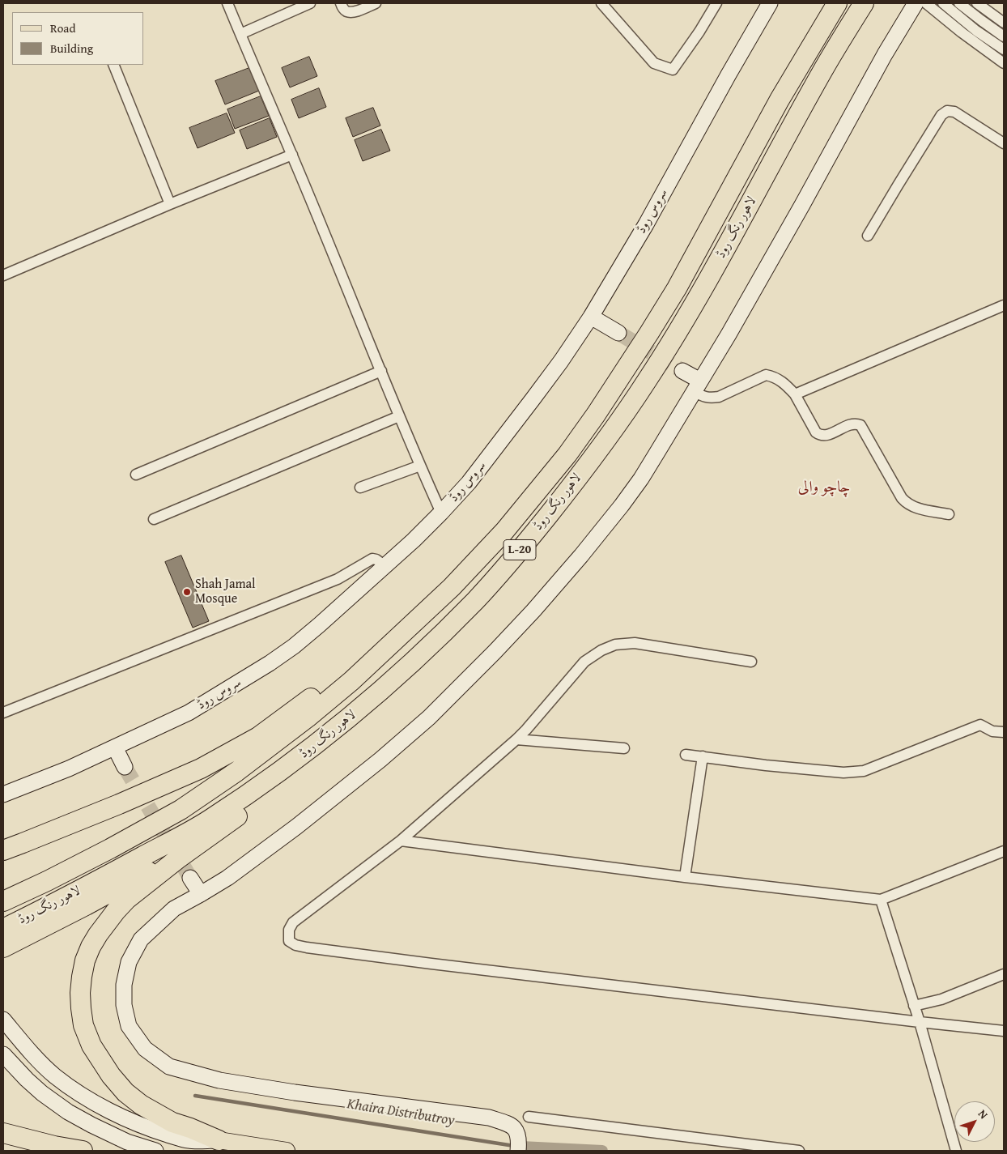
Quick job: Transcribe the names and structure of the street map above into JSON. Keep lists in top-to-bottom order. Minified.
{"streets":{"highway":["لاہور رنگ روڈ","L-20"],"street":["سروس روڈ"]},"districts":["چاچو والی"],"water":["Khaira Distributroy"],"places":["Shah Jamal Mosque"],"legend":["Road","Building"],"north":"top right"}
